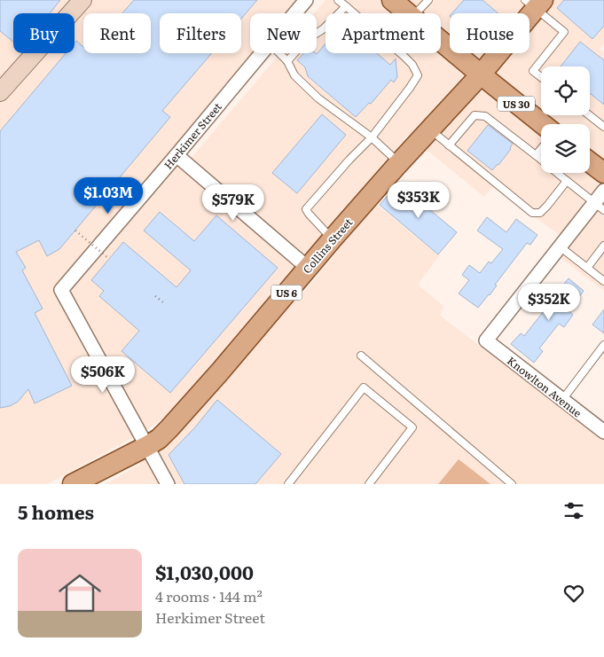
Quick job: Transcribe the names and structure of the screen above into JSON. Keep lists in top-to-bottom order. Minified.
{"streets":{"main road":["US 30","Collins Street","US 6"],"street":["Herkimer Street","Knowlton Avenue"]},"crossings":[["US 30","Collins Street"],["Herkimer Street","Collins Street"]],"page":{"chip":["Buy","Rent","Filters","New","Apartment","House"],"price":["$1.03M","$353K","$579K","$352K","$506K"],"heading":"5 homes","list":[{"name":"$1,030,000","note":"4 rooms · 144 m² · Herkimer Street"}]}}
